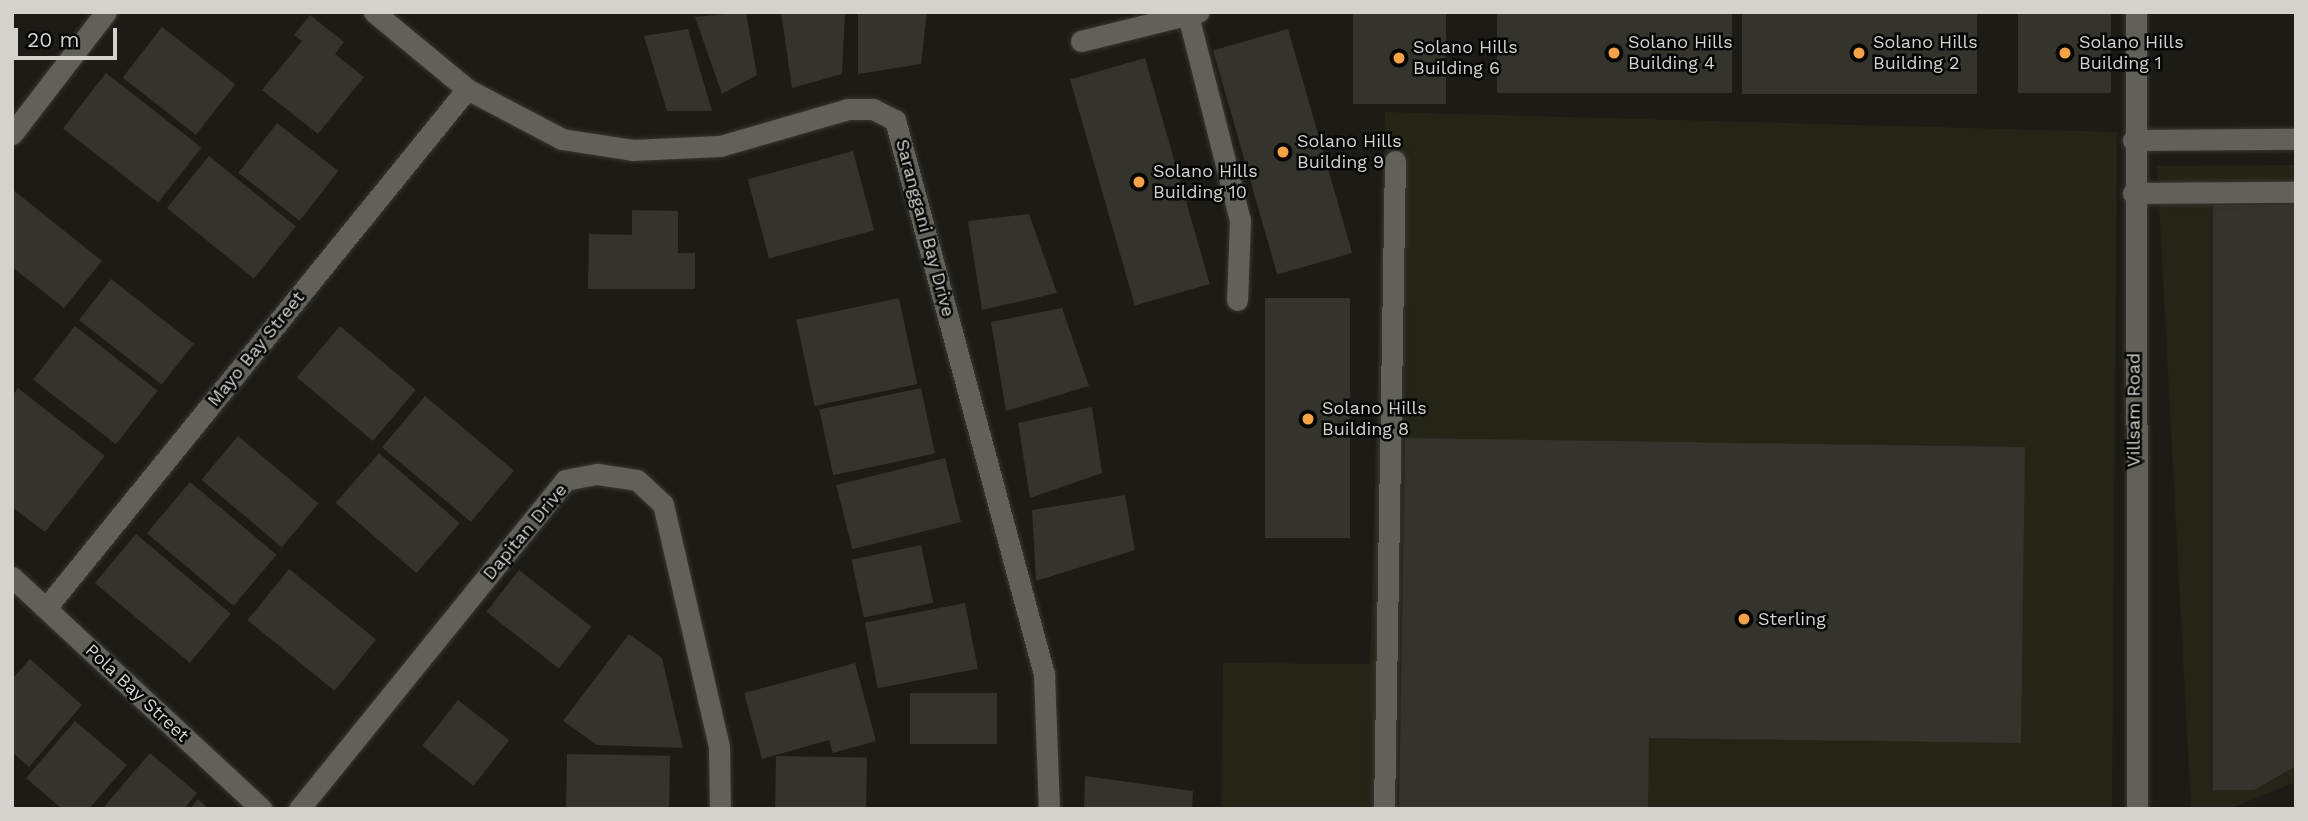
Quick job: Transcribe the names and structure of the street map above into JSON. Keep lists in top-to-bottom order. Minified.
{"streets":{"street":["Saranggani Bay Drive","Mayo Bay Street","Villsam Road","Dapitan Drive","Pola Bay Street"]},"crossings":[["Saranggani Bay Drive","Mayo Bay Street"],["Mayo Bay Street","Pola Bay Street"]],"places":["Solano Hills Building 4","Solano Hills Building 2","Solano Hills Building 1","Solano Hills Building 6","Solano Hills Building 9","Solano Hills Building 10","Solano Hills Building 8","Sterling"],"scale_bar":"20 m"}
